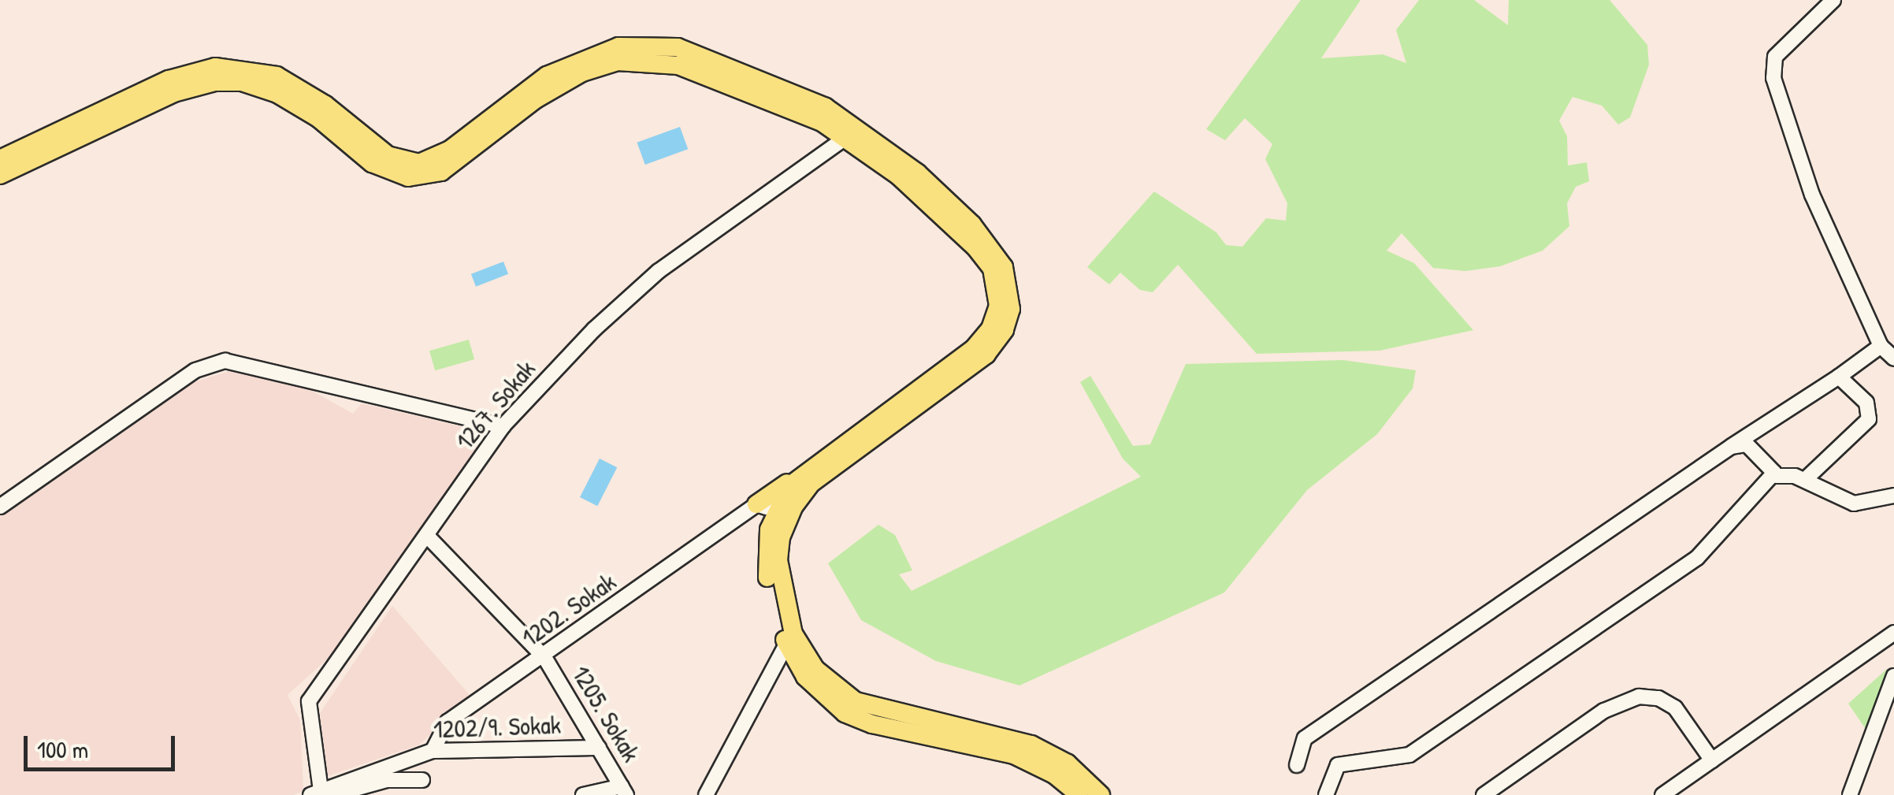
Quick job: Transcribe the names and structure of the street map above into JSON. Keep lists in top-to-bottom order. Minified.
{"streets":{"street":["1267. Sokak","1202. Sokak","1205. Sokak","1202/9. Sokak"]},"crossings":[["1267. Sokak","1205. Sokak"],["1267. Sokak","1202/9. Sokak"],["1202. Sokak","1205. Sokak"],["1202. Sokak","1202/9. Sokak"],["1205. Sokak","1202/9. Sokak"]],"scale_bar":"100 m"}
